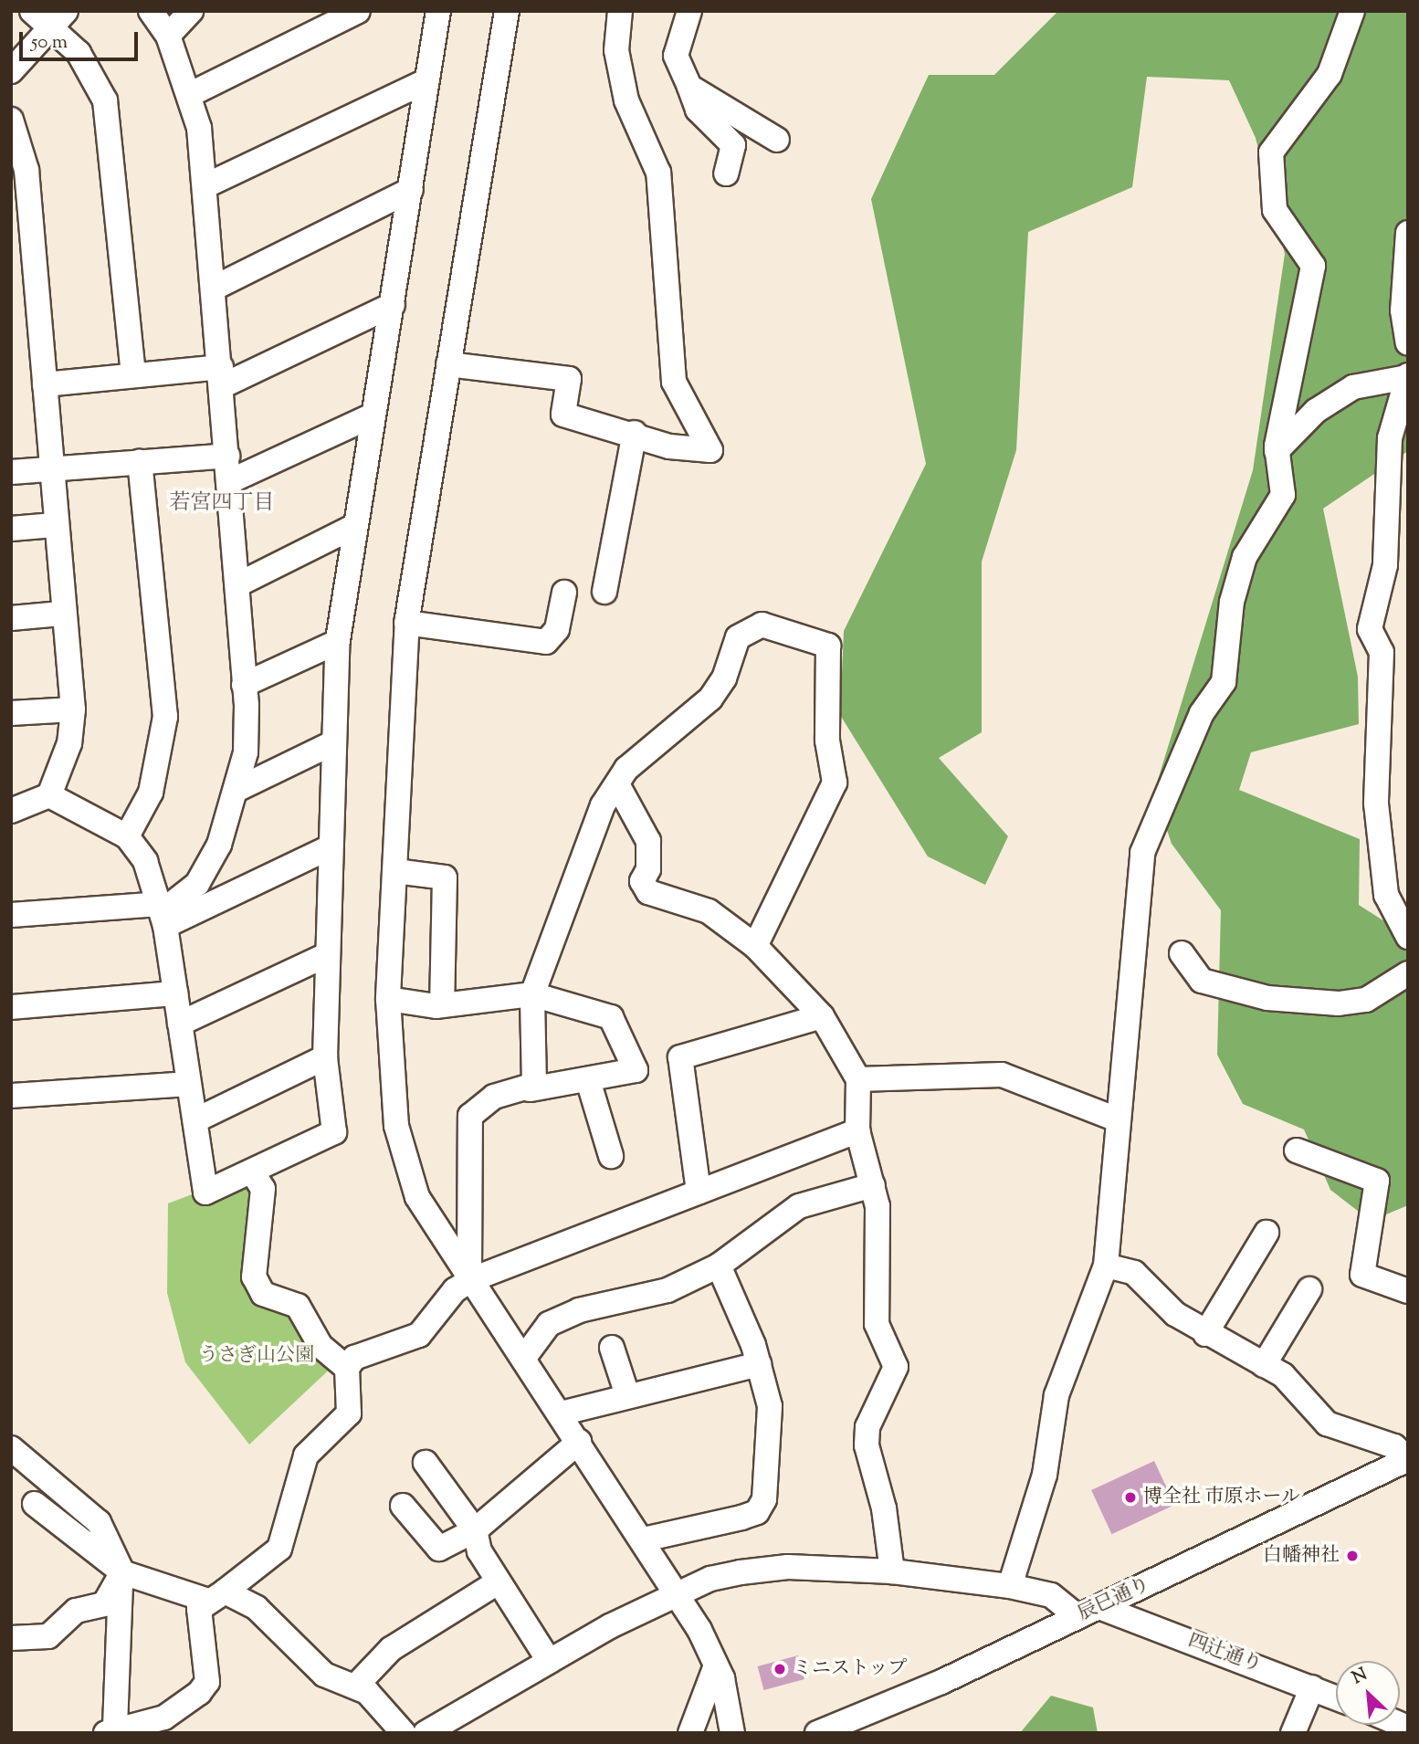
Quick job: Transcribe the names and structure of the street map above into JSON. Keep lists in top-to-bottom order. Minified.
{"streets":{"street":["辰巳通り","四辻通り"]},"crossings":[["辰巳通り","四辻通り"]],"districts":["若宮四丁目"],"parks":["うさぎ山公園"],"places":["博全社 市原ホール","白幡神社","ミニストップ"],"scale_bar":"50 m","north":"top left"}
